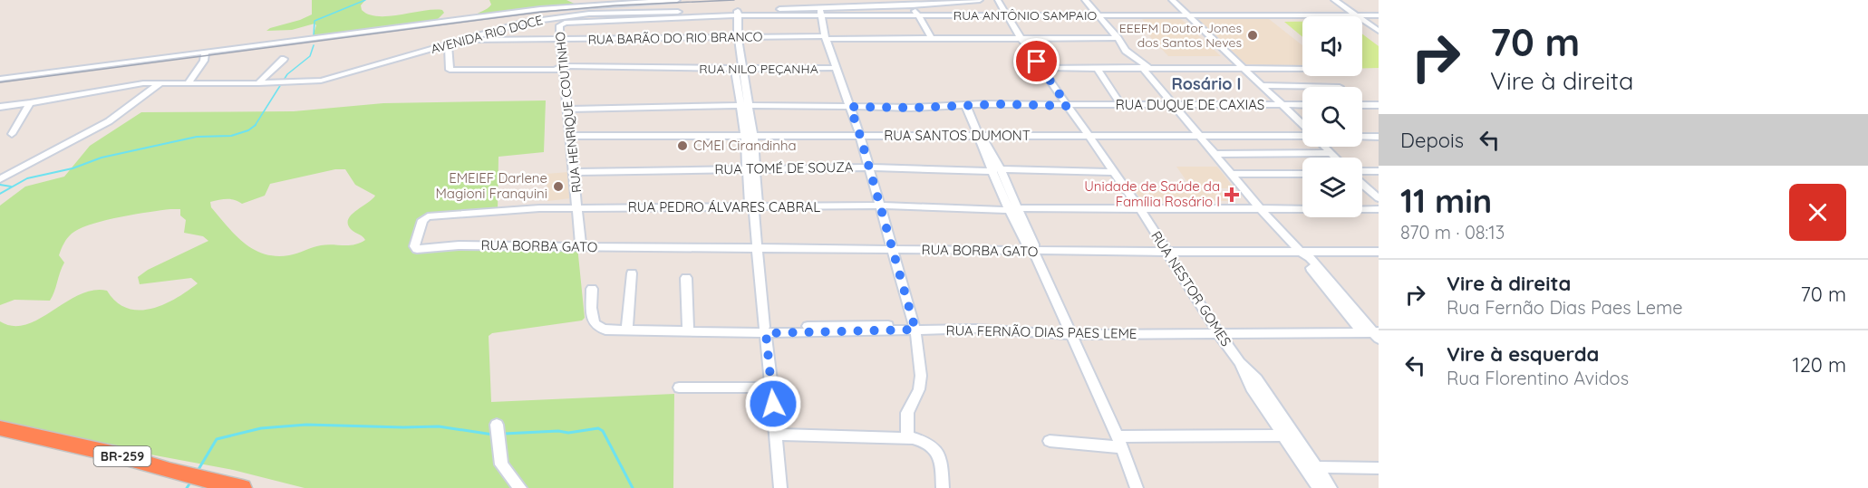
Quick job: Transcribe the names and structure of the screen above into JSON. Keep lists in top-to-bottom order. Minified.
{"streets":{"highway":["BR-259"],"street":["RUA ANTÔNIO SAMPAIO","AVENIDA RIO DOCE","RUA BARÃO DO RIO BRANCO","RUA NILO PEÇANHA","RUA DUQUE DE CAXIAS","RUA HENRIQUE COUTINHO","RUA SANTOS DUMONT","RUA TOMÉ DE SOUZA","RUA PEDRO ÁLVARES CABRAL","RUA BORBA GATO","RUA NESTOR GOMES","RUA FERNÃO DIAS PAES LEME"]},"crossings":[["RUA ANTÔNIO SAMPAIO","AVENIDA RIO DOCE"],["RUA ANTÔNIO SAMPAIO","RUA HENRIQUE COUTINHO"],["RUA ANTÔNIO SAMPAIO","RUA NESTOR GOMES"],["AVENIDA RIO DOCE","RUA NILO PEÇANHA"],["AVENIDA RIO DOCE","RUA HENRIQUE COUTINHO"],["RUA BARÃO DO RIO BRANCO","RUA HENRIQUE COUTINHO"],["RUA NILO PEÇANHA","RUA HENRIQUE COUTINHO"],["RUA DUQUE DE CAXIAS","RUA HENRIQUE COUTINHO"],["RUA DUQUE DE CAXIAS","RUA NESTOR GOMES"],["RUA HENRIQUE COUTINHO","RUA SANTOS DUMONT"],["RUA HENRIQUE COUTINHO","RUA TOMÉ DE SOUZA"],["RUA HENRIQUE COUTINHO","RUA PEDRO ÁLVARES CABRAL"],["RUA HENRIQUE COUTINHO","RUA BORBA GATO"],["RUA SANTOS DUMONT","RUA NESTOR GOMES"],["RUA TOMÉ DE SOUZA","RUA NESTOR GOMES"],["RUA PEDRO ÁLVARES CABRAL","RUA BORBA GATO"],["RUA PEDRO ÁLVARES CABRAL","RUA NESTOR GOMES"],["RUA BORBA GATO","RUA NESTOR GOMES"],["RUA NESTOR GOMES","RUA FERNÃO DIAS PAES LEME"]],"districts":["Rosário I"],"places":{"other":["EEEFM Doutor Jones dos Santos Neves","CMEI Cirandinha","EMEIEF Darlene Magioni Franquini"],"health":["Unidade de Saúde da Família Rosário I"]},"page":{"turn":["70 m","Vire à direita"],"then":"Depois","heading":["11 min","870 m · 08:13"],"list":[{"name":"Vire à direita","note":"Rua Fernão Dias Paes Leme","value":"70 m"},{"name":"Vire à esquerda","note":"Rua Florentino Avidos","value":"120 m"}]}}
